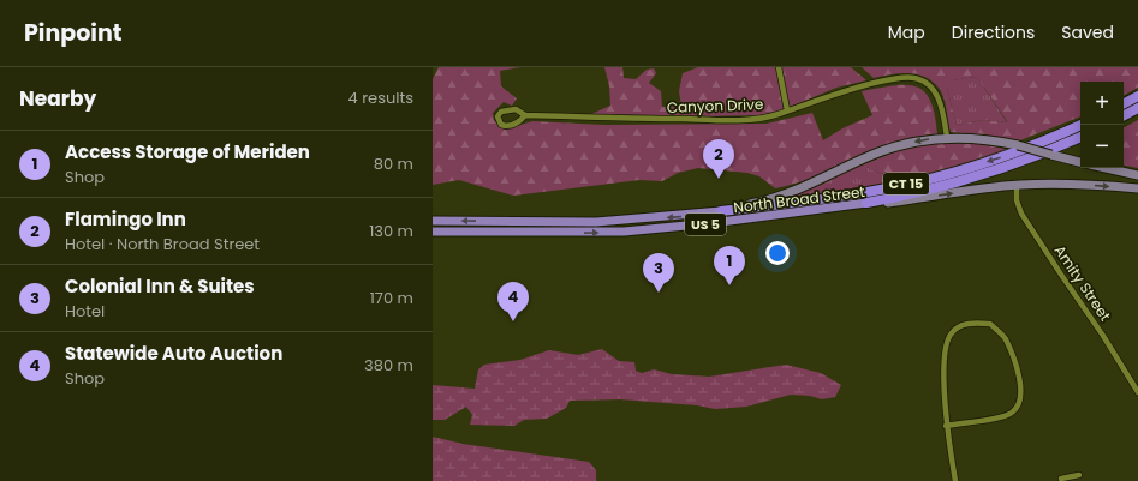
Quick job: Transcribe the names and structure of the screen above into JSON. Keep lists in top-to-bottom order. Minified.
{"streets":{"highway":["CT 15","North Broad Street","US 5"],"street":["Canyon Drive","Amity Street"]},"crossings":[["Canyon Drive","North Broad Street"],["CT 15","North Broad Street"],["North Broad Street","Amity Street"]],"page":{"header":"Pinpoint","nav":["Map","Directions","Saved"],"heading":["Nearby","4 results"],"map_buttons":["+","−"],"list":[{"mark":"1","name":"Access Storage of Meriden","note":"Shop","value":"80 m"},{"mark":"2","name":"Flamingo Inn","note":"Hotel · North Broad Street","value":"130 m"},{"mark":"3","name":"Colonial Inn & Suites","note":"Hotel","value":"170 m"},{"mark":"4","name":"Statewide Auto Auction","note":"Shop","value":"380 m"}],"pins":["2","1","3","4"]}}
